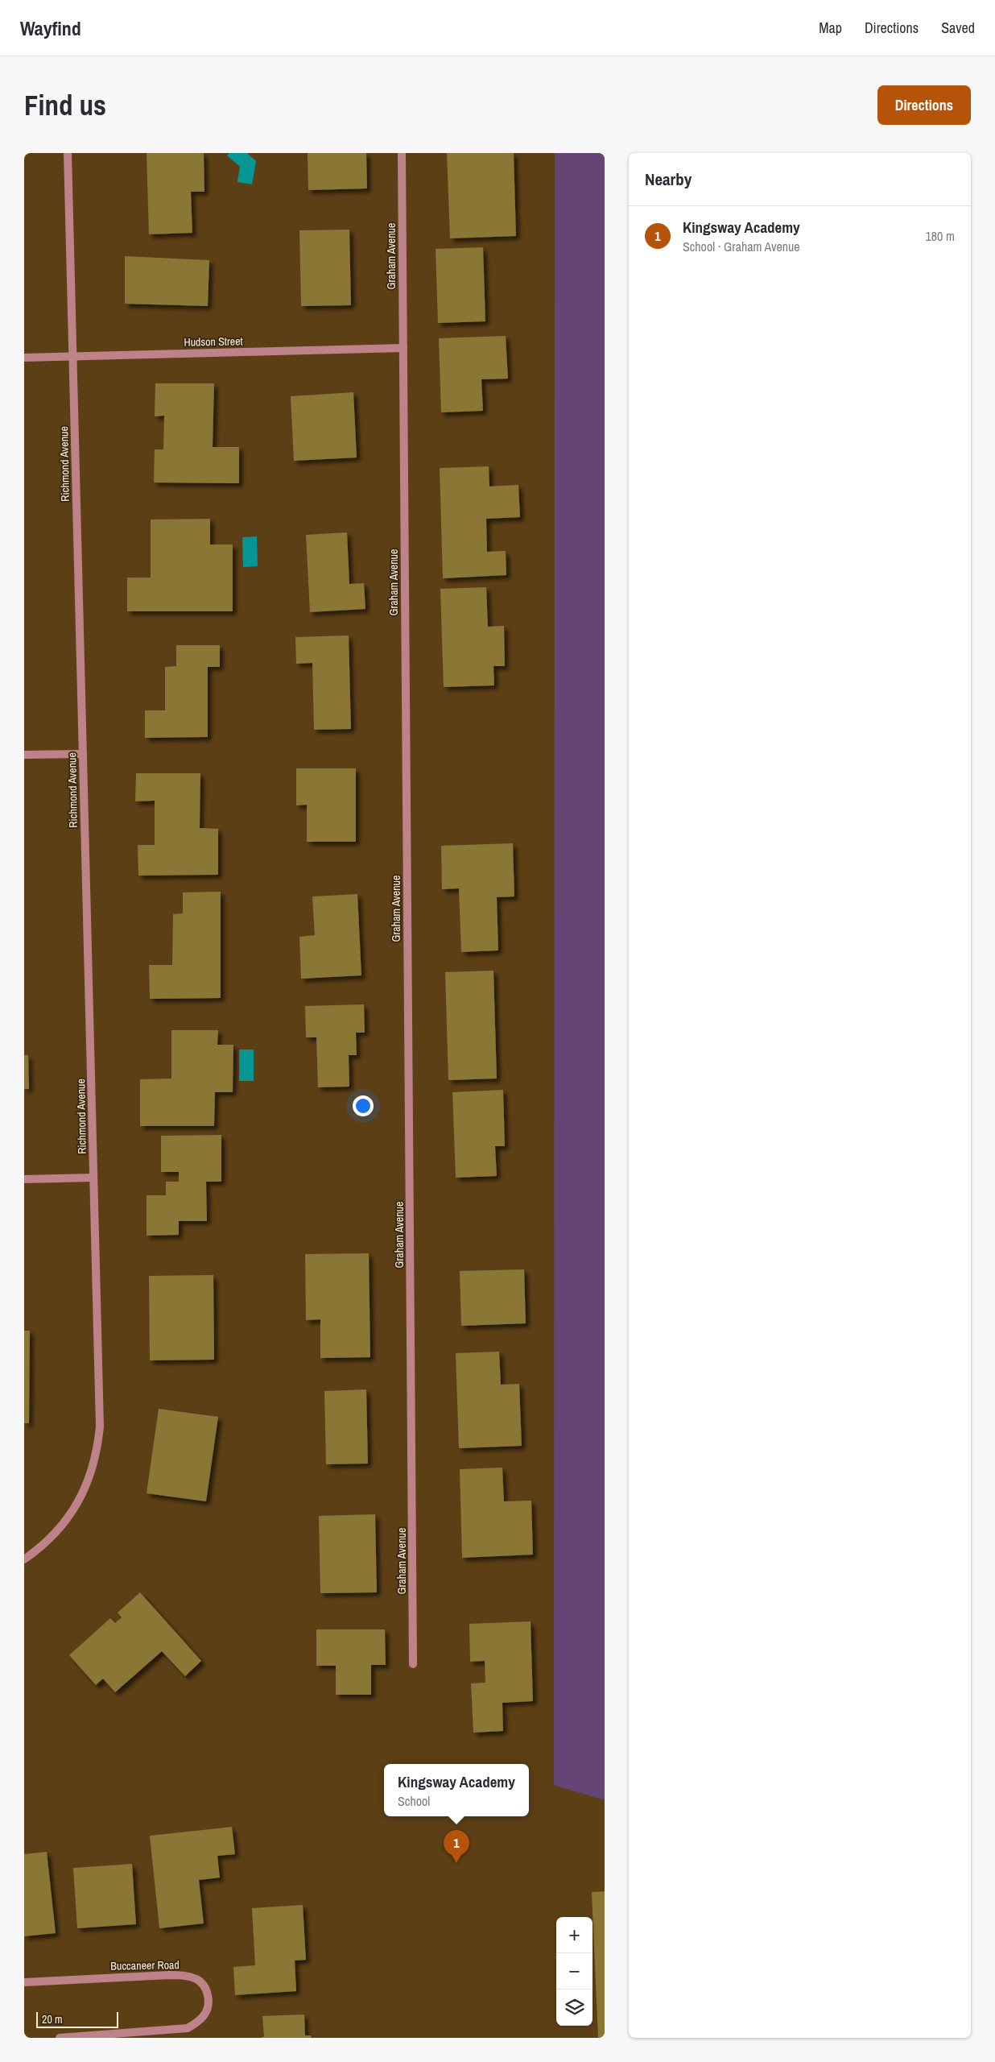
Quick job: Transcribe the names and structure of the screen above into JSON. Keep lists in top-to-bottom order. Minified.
{"streets":{"street":["Graham Avenue","Hudson Street","Richmond Avenue","Buccaneer Road"]},"crossings":[["Graham Avenue","Hudson Street"],["Hudson Street","Richmond Avenue"]],"scale_bar":"20 m","page":{"header":"Wayfind","nav":["Map","Directions","Saved"],"buttons":"Directions","title":"Find us","heading":"Nearby","list":[{"mark":"1","name":"Kingsway Academy","note":"School · Graham Avenue","value":"180 m"}],"popup":["Kingsway Academy","School"],"pins":"1","map_buttons":["+","−"],"scale":"20 m"}}
